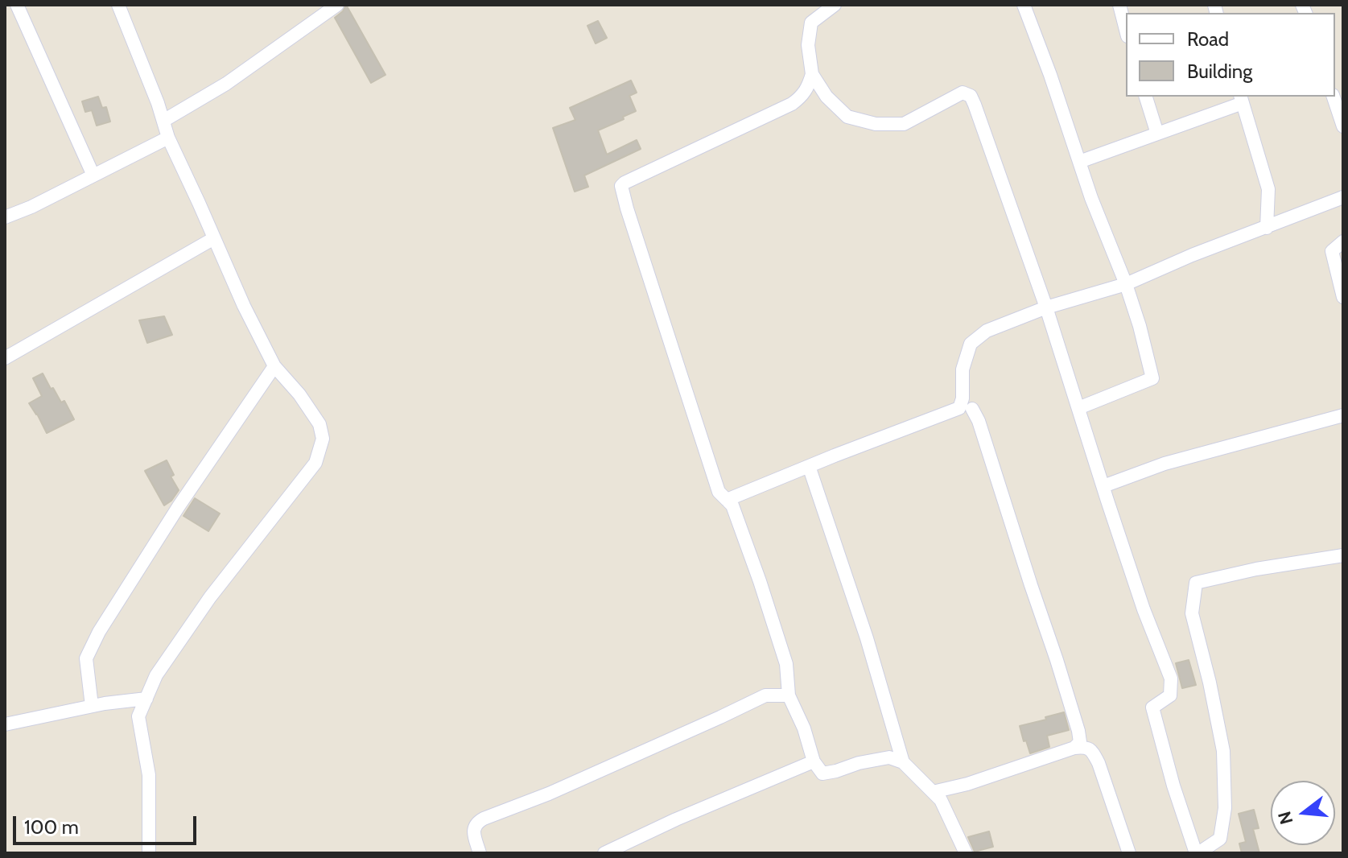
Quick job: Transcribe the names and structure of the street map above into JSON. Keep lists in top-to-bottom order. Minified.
{"legend":["Road","Building"],"scale_bar":"100 m","north":"left"}
